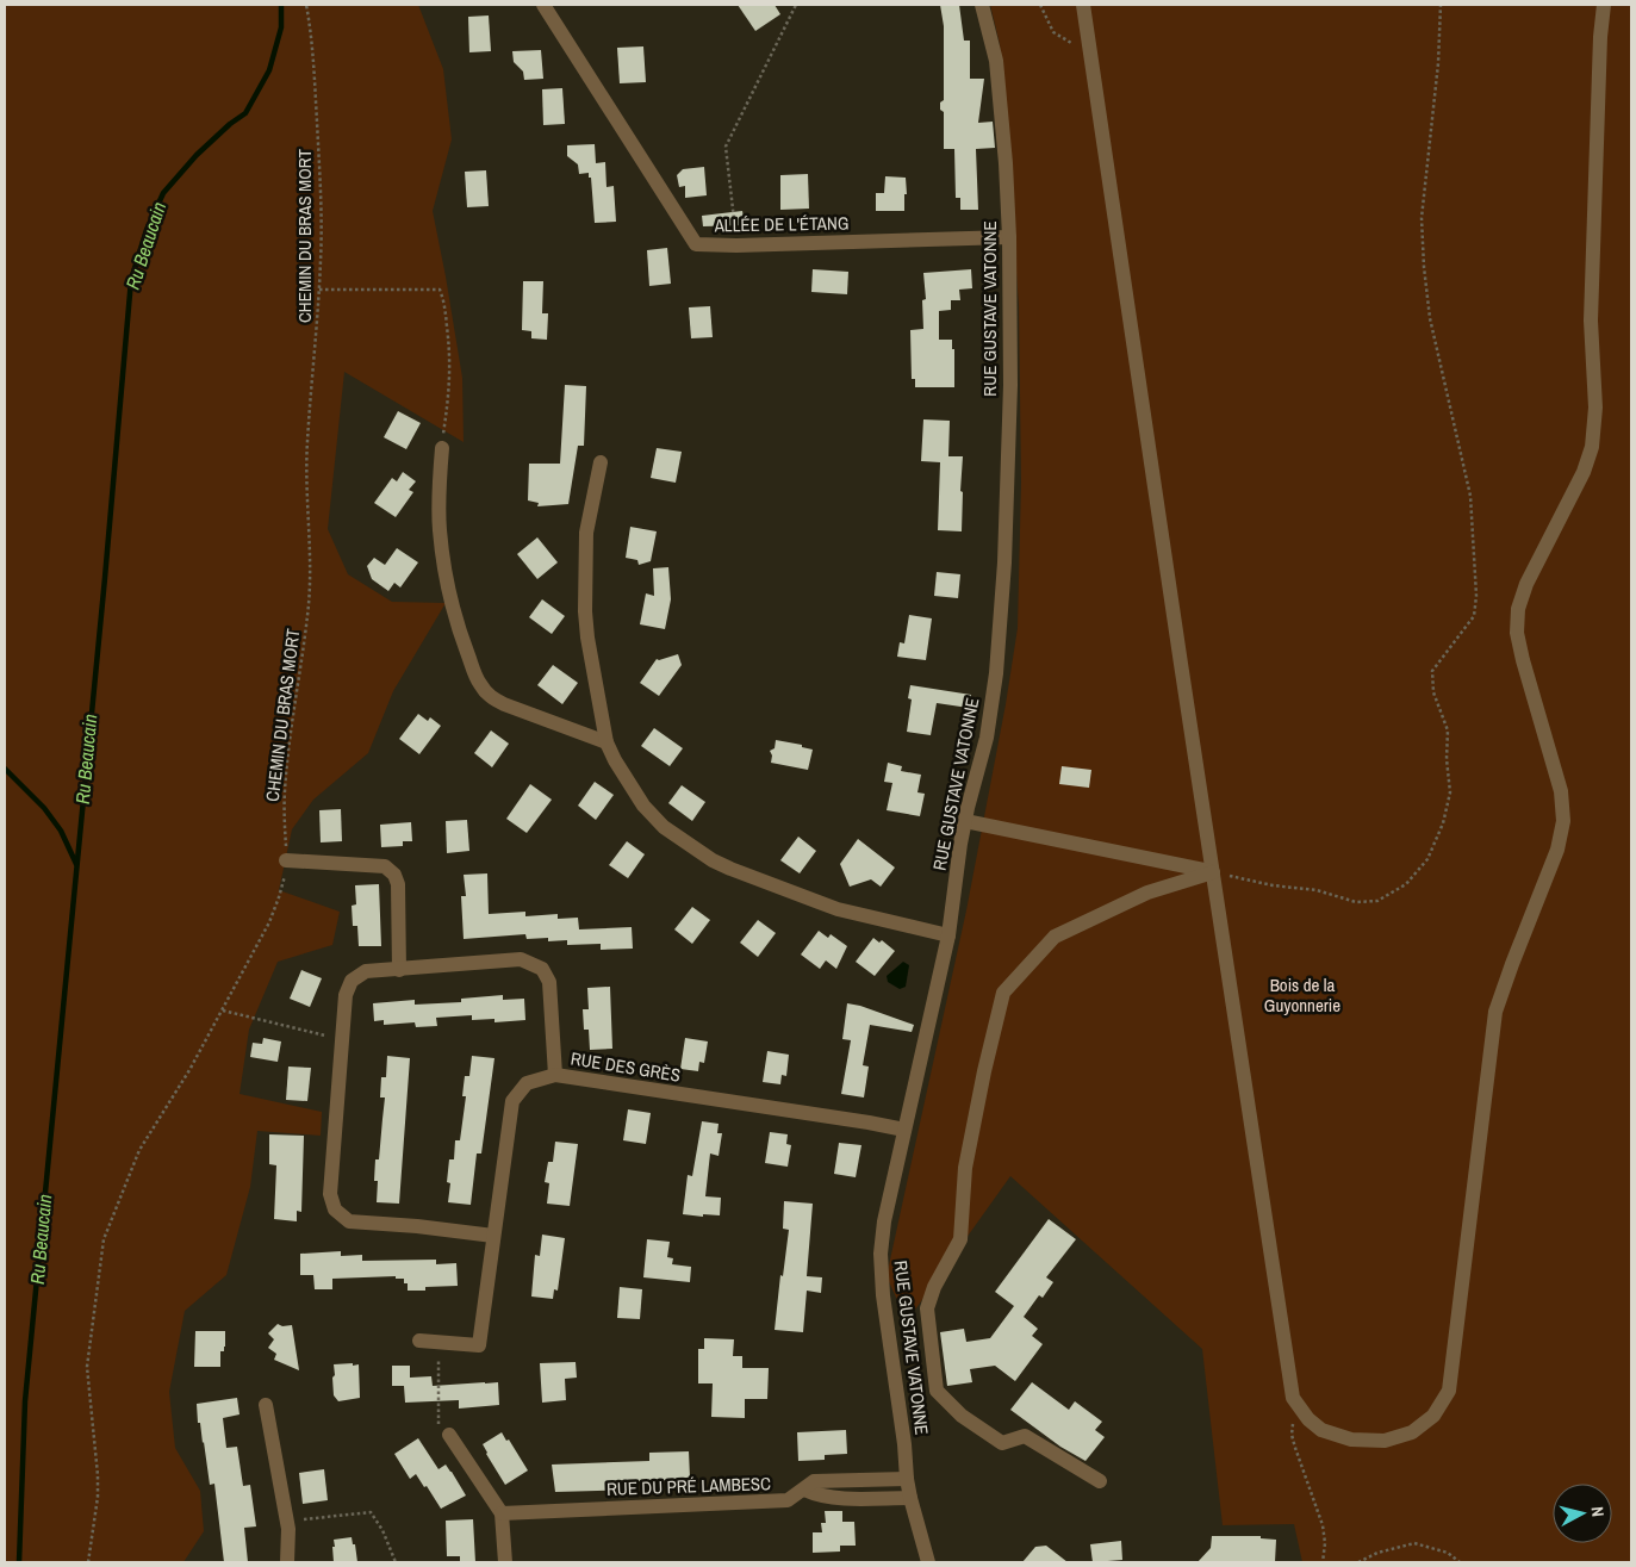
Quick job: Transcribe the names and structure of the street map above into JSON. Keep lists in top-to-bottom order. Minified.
{"streets":{"street":["ALLÉE DE L'ÉTANG","RUE GUSTAVE VATONNE","RUE DES GRÈS","RUE DU PRÉ LAMBESC"],"path":["CHEMIN DU BRAS MORT"]},"crossings":[["ALLÉE DE L'ÉTANG","RUE GUSTAVE VATONNE"],["RUE GUSTAVE VATONNE","RUE DES GRÈS"],["RUE GUSTAVE VATONNE","RUE DU PRÉ LAMBESC"]],"water":["Ru Beaucain"],"parks":["Bois de la Guyonnerie"],"north":"right"}
